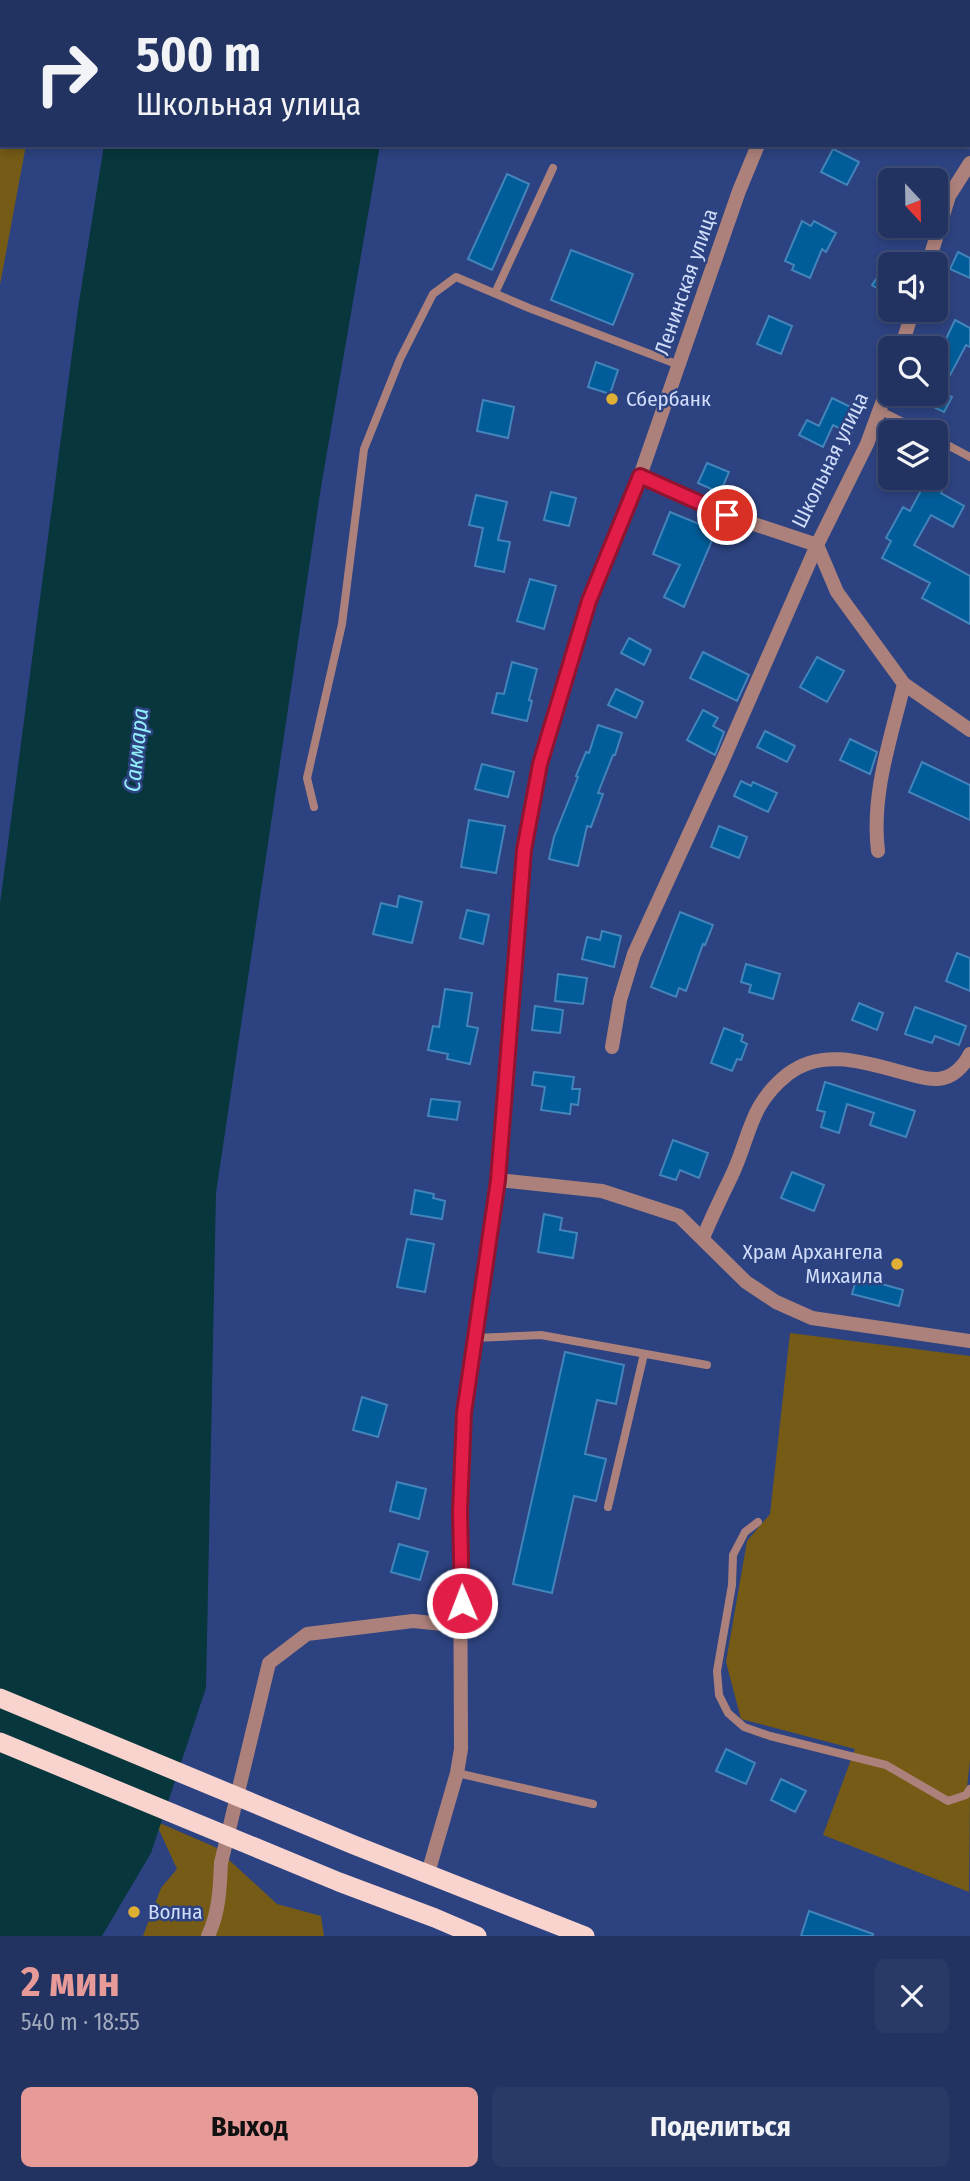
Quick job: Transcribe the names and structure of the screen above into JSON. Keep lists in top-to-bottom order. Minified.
{"streets":{"street":["Ленинская улица","Школьная улица"]},"crossings":[["Ленинская улица","Школьная улица"]],"water":["Сакмара"],"places":["Сбербанк","Храм Архангела Михаила","Волна"],"north":"bottom","page":{"turn":["500 m","Школьная улица"],"heading":["2 мин","540 m · 18:55"],"buttons":["Выход","Поделиться"]}}
